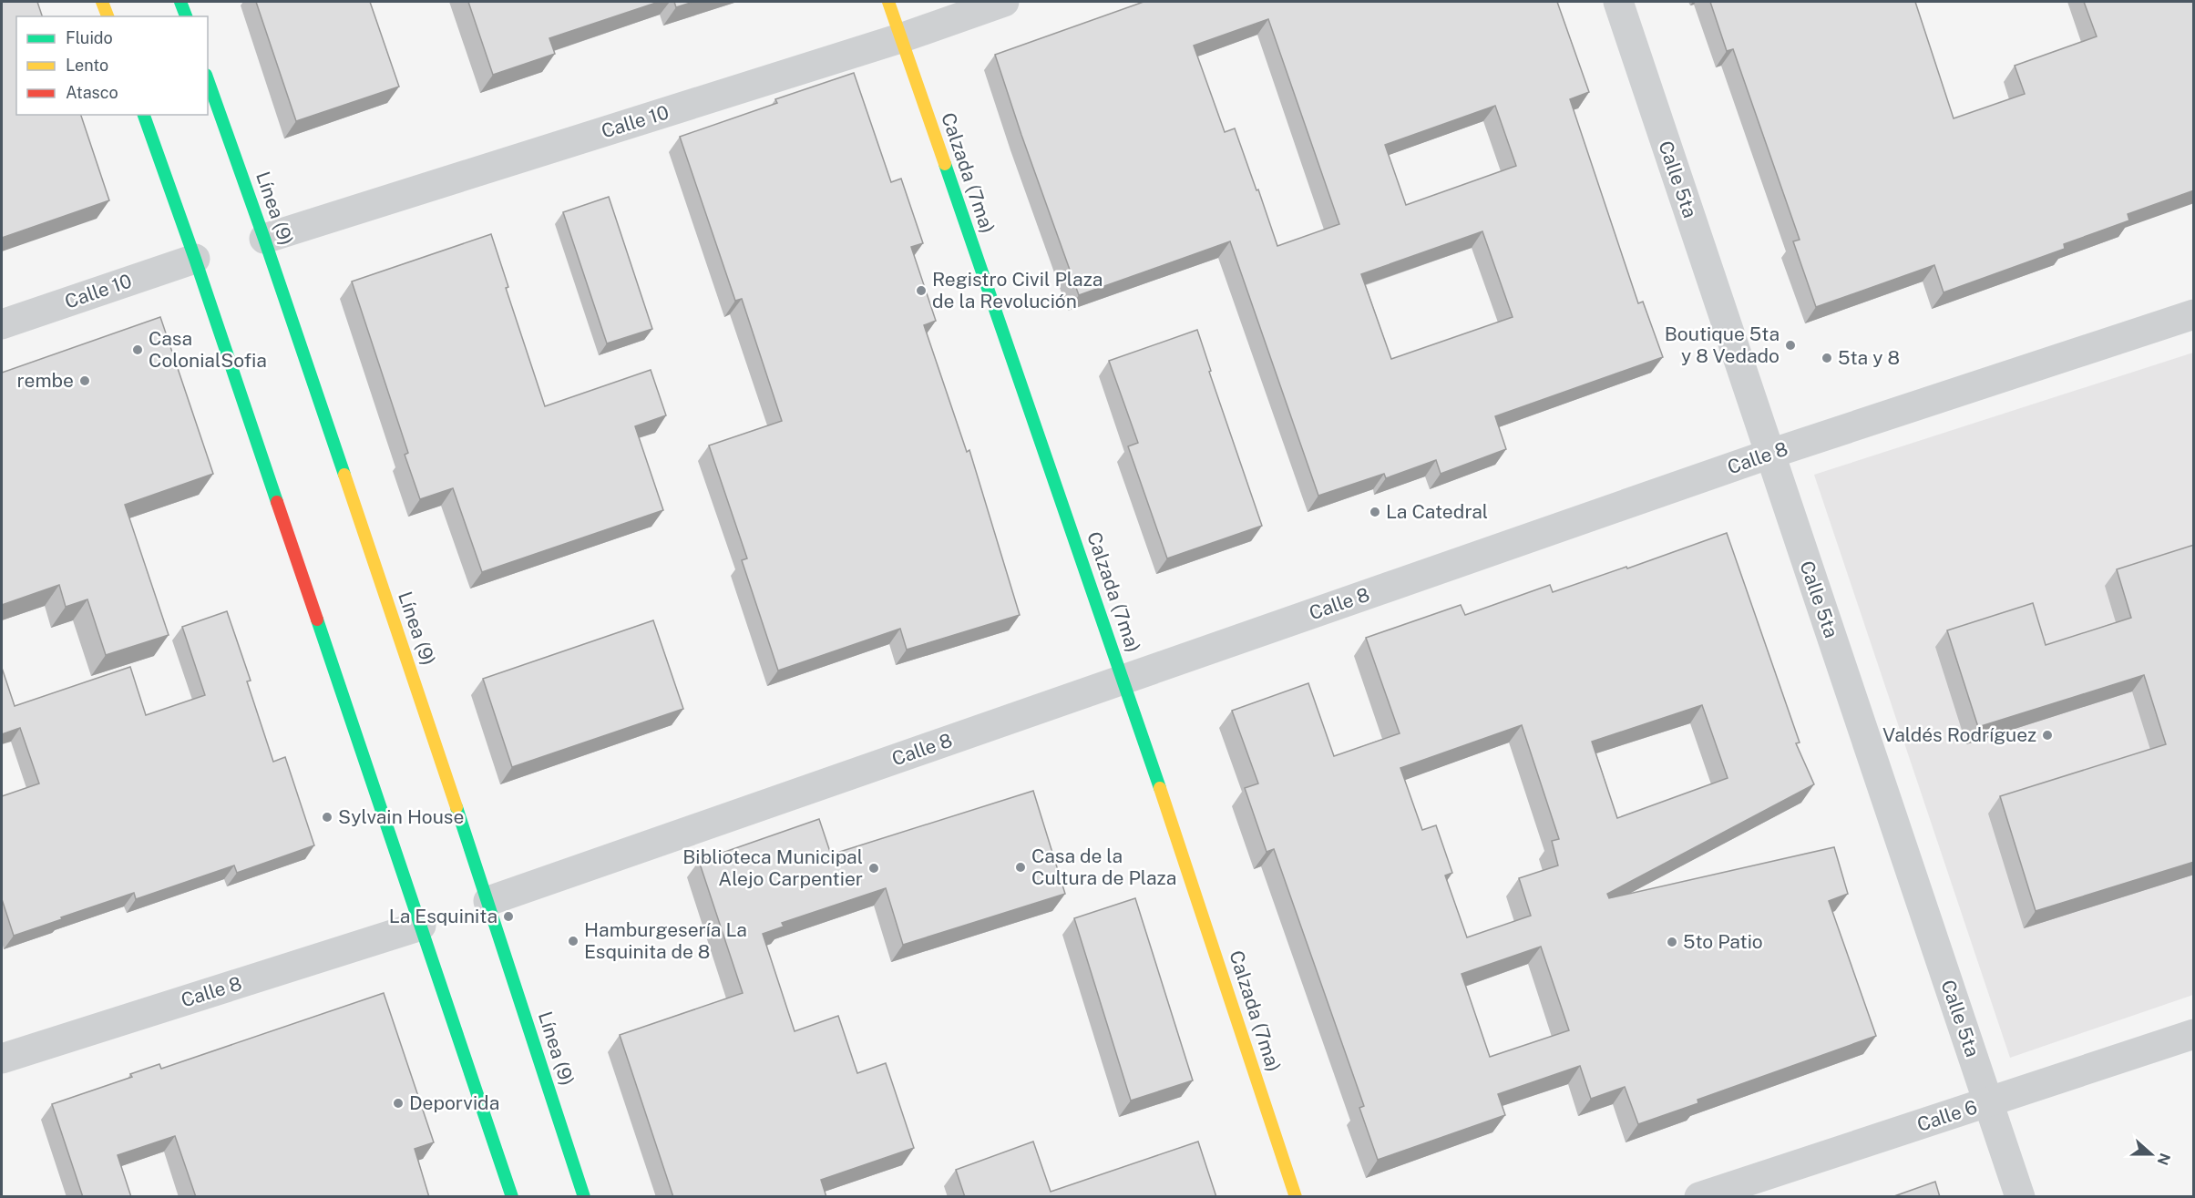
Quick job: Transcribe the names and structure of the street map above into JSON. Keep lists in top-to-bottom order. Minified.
{"streets":{"main road":["Calzada (7ma)","Línea (9)"],"street":["Calle 10","Calle 5ta","Calle 8","Calle 6"]},"crossings":[["Calle 10","Calzada (7ma)"],["Calle 10","Línea (9)"],["Calzada (7ma)","Calle 8"],["Calle 5ta","Calle 8"],["Calle 5ta","Calle 6"],["Línea (9)","Calle 8"]],"places":["Registro Civil Plaza de la Revolución","Boutique 5ta y 8 Vedado","Casa ColonialSofia","5ta y 8","rembe","La Catedral","Valdés Rodríguez","Sylvain House","Casa de la Cultura de Plaza","Biblioteca Municipal Alejo Carpentier","La Esquinita","Hamburgesería La Esquinita de 8","5to Patio","Deporvida"],"legend":["Fluido","Lento","Atasco"],"north":"right"}
